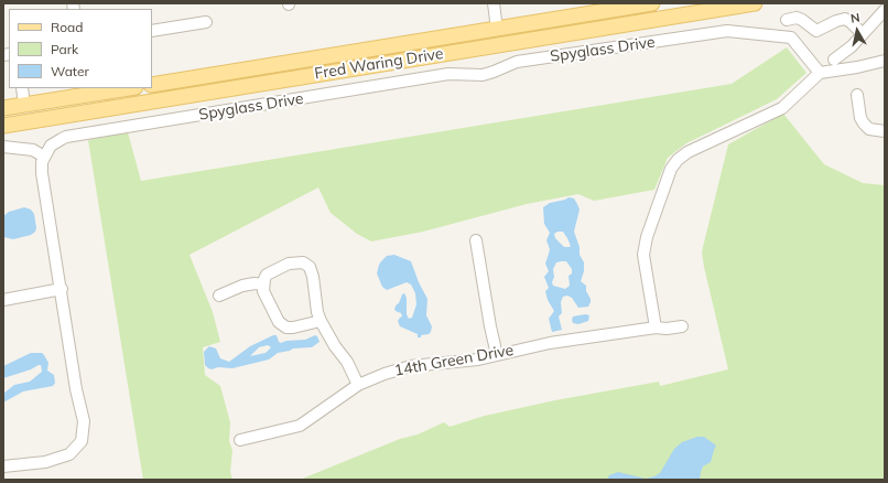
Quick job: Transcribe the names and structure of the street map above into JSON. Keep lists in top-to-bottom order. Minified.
{"streets":{"main road":["Fred Waring Drive"],"street":["Spyglass Drive","14th Green Drive"]},"legend":["Road","Park","Water"],"north":"top"}
